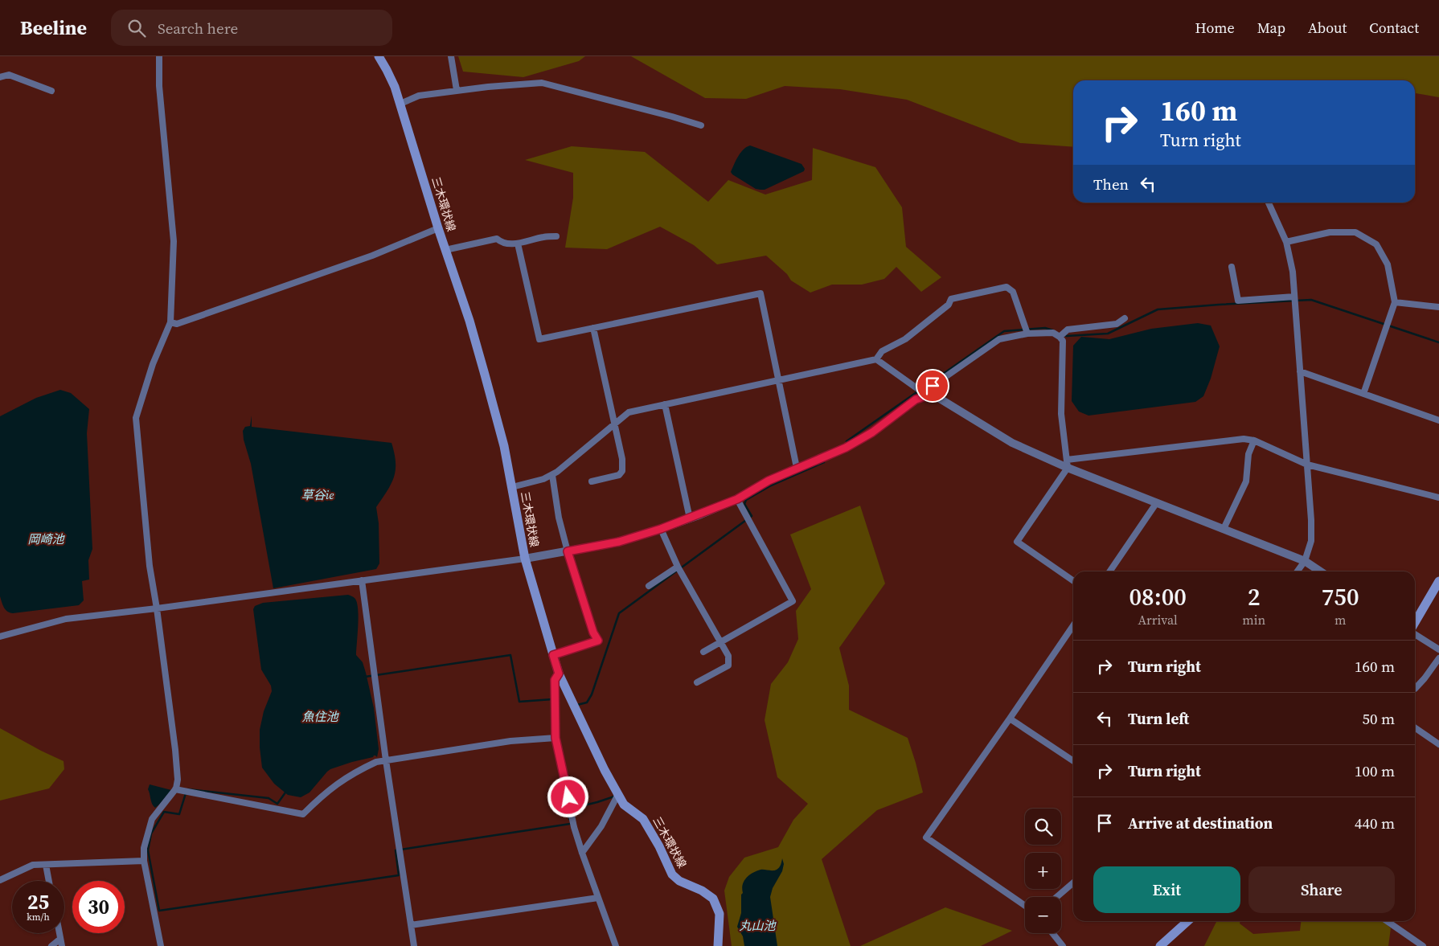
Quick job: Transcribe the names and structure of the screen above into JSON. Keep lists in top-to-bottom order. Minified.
{"streets":{"main road":["三木環状線"]},"water":["草谷ie","岡崎池","魚住池","丸山池"],"page":{"header":"Beeline","search":"Search here","nav":["Home","Map","About","Contact"],"turn":["160 m","Turn right"],"then":"Then","eta":["08:00","Arrival","2","min","750","m"],"list":[{"name":"Turn right","value":"160 m"},{"name":"Turn left","value":"50 m"},{"name":"Turn right","value":"100 m"},{"name":"Arrive at destination","value":"440 m"}],"map_buttons":["+","−"],"buttons":["Exit","Share"],"speed":"25 km/h","limit":"30"}}
